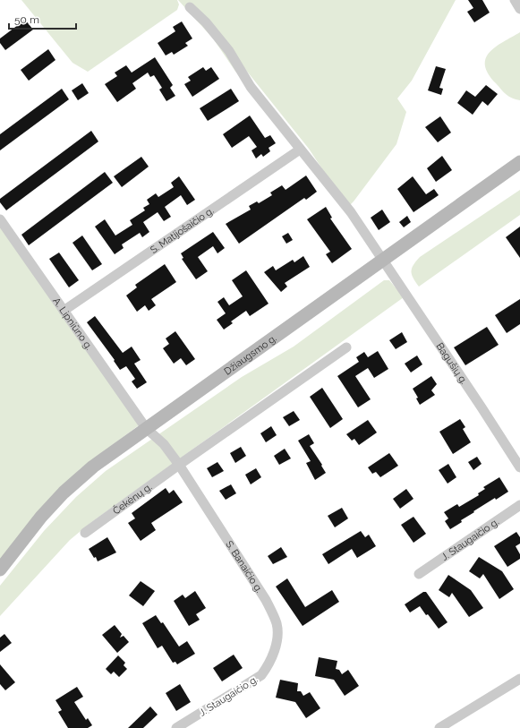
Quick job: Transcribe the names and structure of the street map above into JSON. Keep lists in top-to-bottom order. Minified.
{"streets":{"street":["S. Matijošaičio g.","A. Lipniūno g.","Džiaugsmo g.","Bagušių g.","Čekėnų g.","J. Staugaičio g.","S. Banaičio g."]},"crossings":[["S. Matijošaičio g.","A. Lipniūno g."],["S. Matijošaičio g.","Bagušių g."],["A. Lipniūno g.","Džiaugsmo g."],["A. Lipniūno g.","S. Banaičio g."],["Džiaugsmo g.","Bagušių g."],["Džiaugsmo g.","S. Banaičio g."],["Čekėnų g.","S. Banaičio g."],["J. Staugaičio g.","S. Banaičio g."]],"scale_bar":"50 m"}
